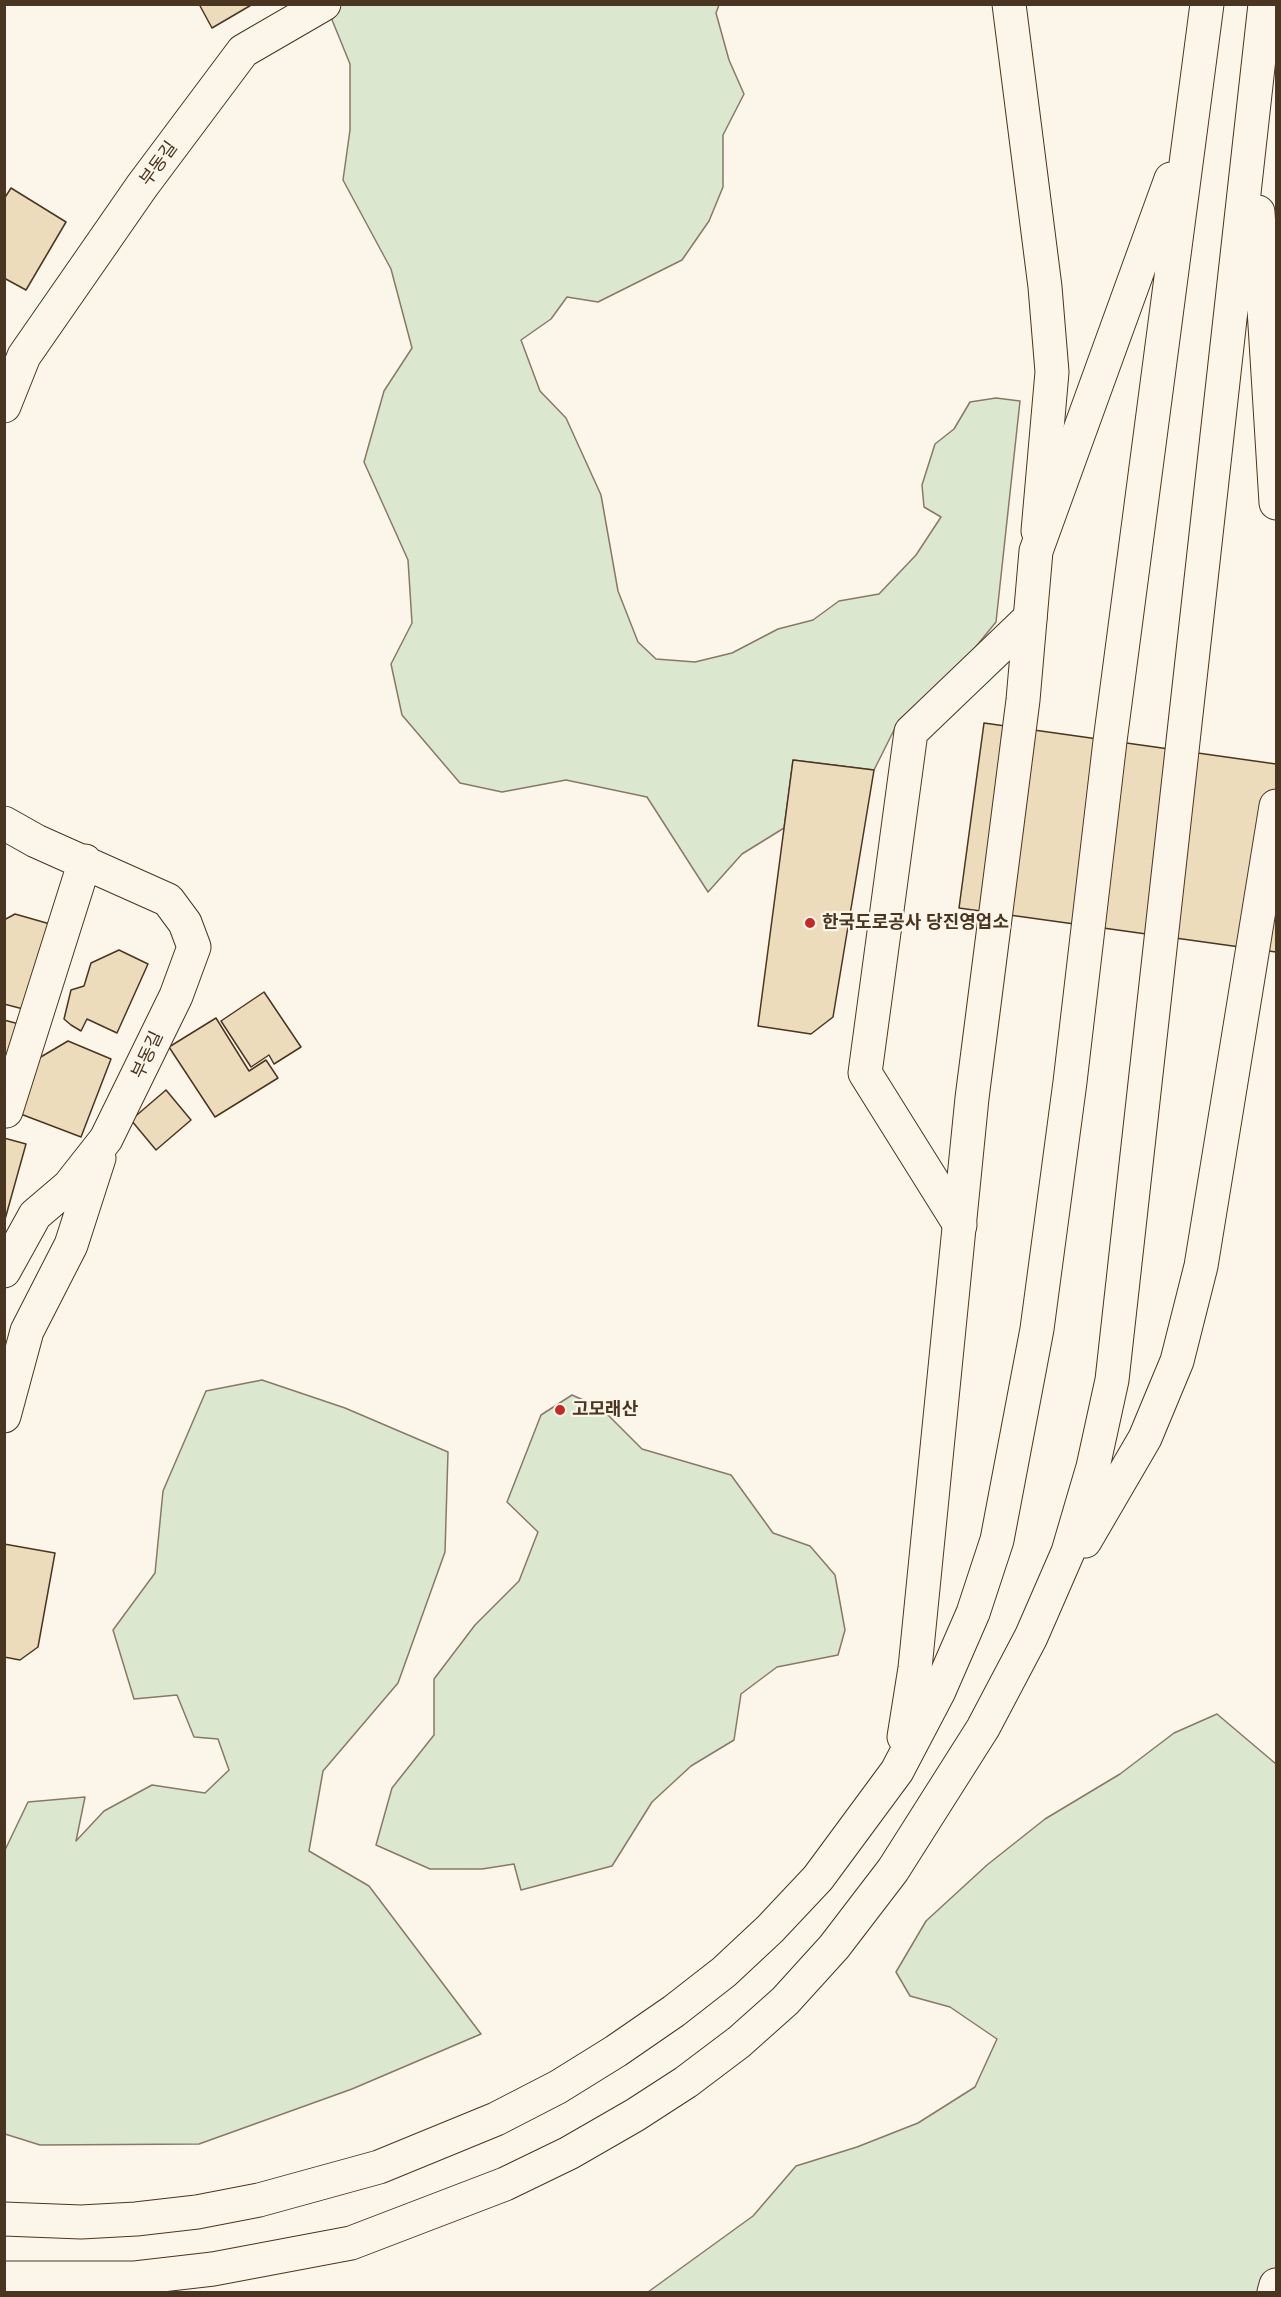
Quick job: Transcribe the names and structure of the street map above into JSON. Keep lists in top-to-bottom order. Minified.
{"streets":{"main road":["부동길"]},"places":["한국도로공사 당진영업소","고모래산"]}
